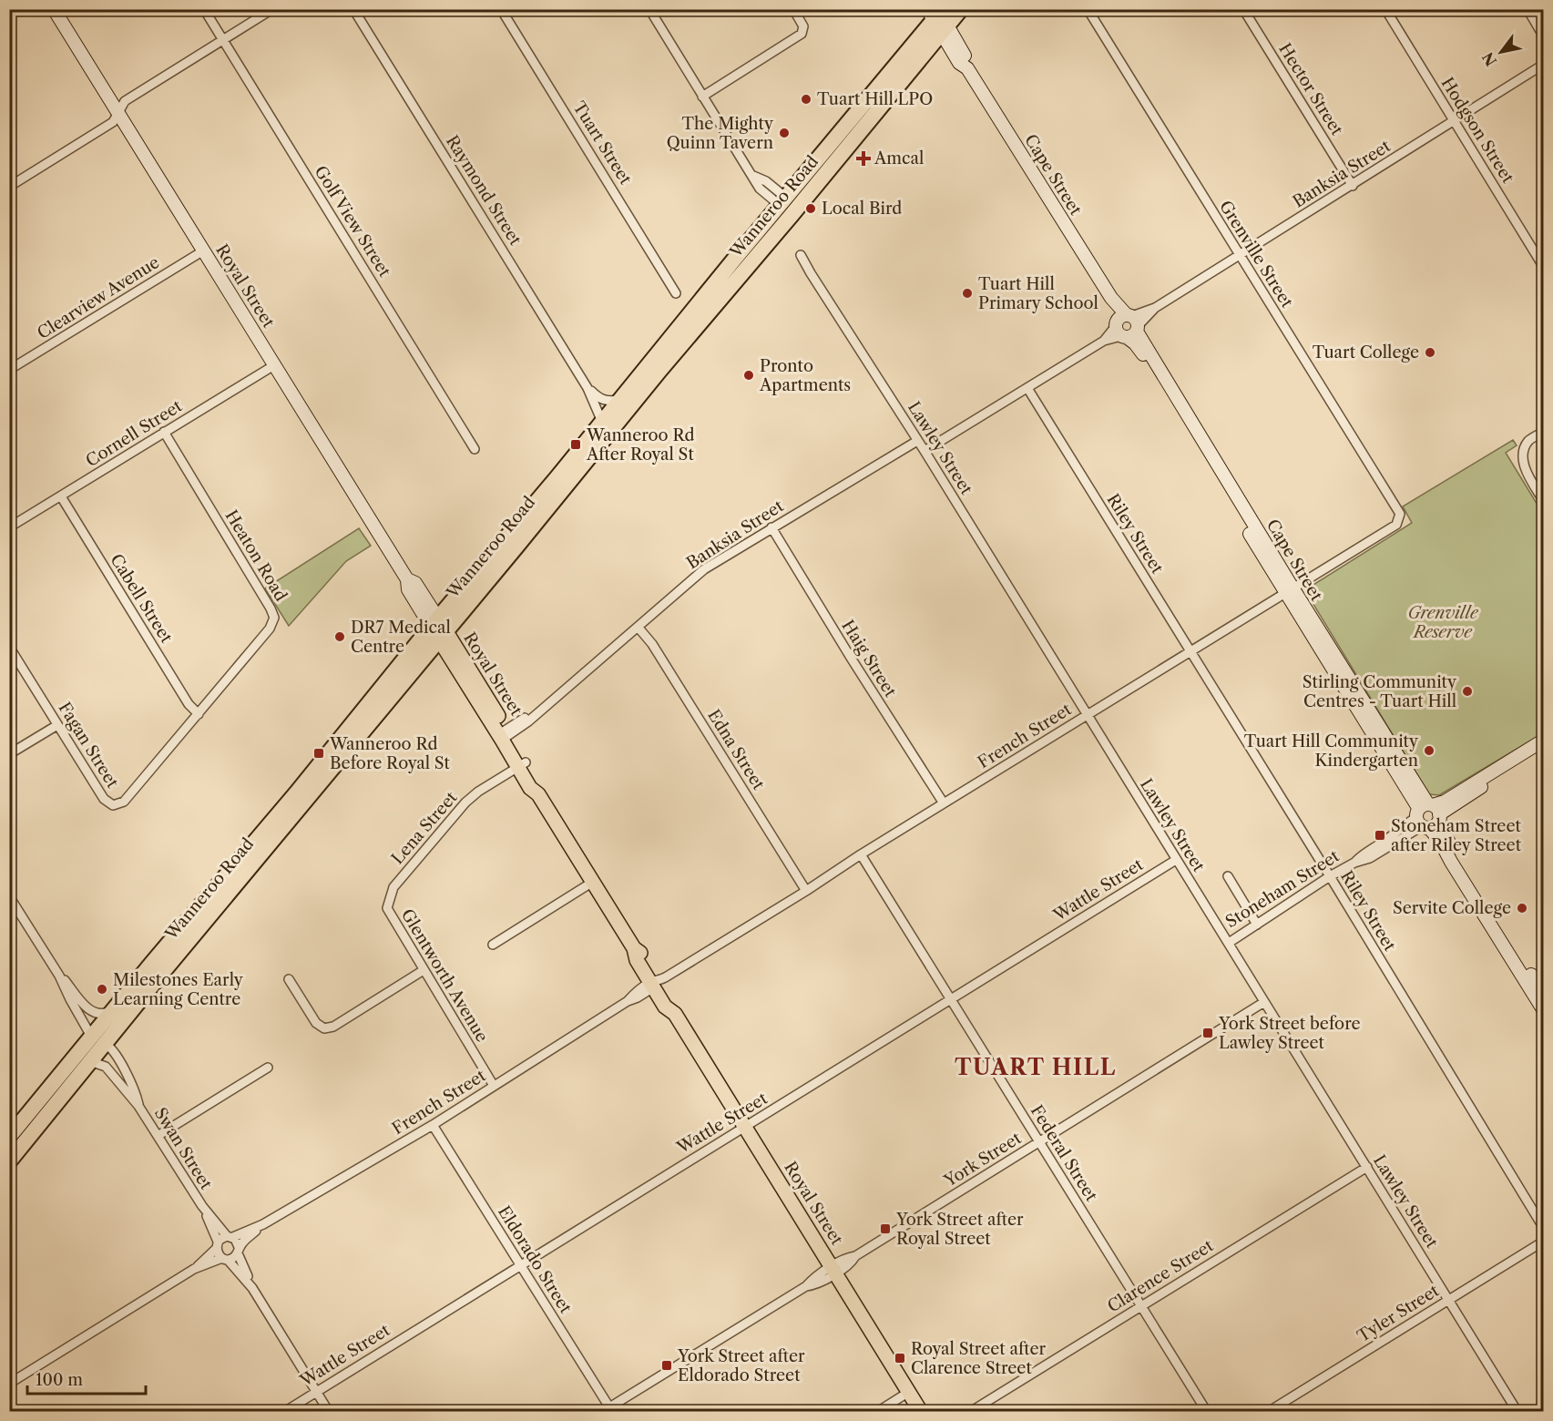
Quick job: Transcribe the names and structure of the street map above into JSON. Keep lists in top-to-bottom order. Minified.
{"streets":{"highway":["Wanneroo Road"],"main road":["Royal Street"],"street":["Hector Street","Hodgson Street","Tuart Street","Banksia Street","Cape Street","Raymond Street","Golf View Street","Grenville Street","Clearview Avenue","Cornell Street","Lawley Street","Riley Street","Heaton Road","Cabell Street","Haig Street","French Street","Fagan Street","Edna Street","Lena Street","Stoneham Street","Wattle Street","Glentworth Avenue","Swan Street","Federal Street","York Street","Eldorado Street","Clarence Street","Tyler Street"]},"crossings":[["Hector Street","Banksia Street"],["Hodgson Street","Banksia Street"],["Banksia Street","Cape Street"],["Banksia Street","Grenville Street"],["Banksia Street","Royal Street"],["Banksia Street","Lawley Street"],["Banksia Street","Haig Street"],["Banksia Street","Edna Street"],["Cape Street","Wanneroo Road"],["Cape Street","French Street"],["Cape Street","Stoneham Street"],["Raymond Street","Wanneroo Road"],["Wanneroo Road","Royal Street"],["Wanneroo Road","Swan Street"],["Grenville Street","French Street"],["Royal Street","Clearview Avenue"],["Royal Street","Cornell Street"],["Royal Street","French Street"],["Royal Street","Lena Street"],["Royal Street","Wattle Street"],["Royal Street","York Street"],["Cornell Street","Heaton Road"],["Cornell Street","Cabell Street"],["Lawley Street","French Street"],["Lawley Street","Stoneham Street"],["Lawley Street","Wattle Street"],["Lawley Street","York Street"],["Lawley Street","Clarence Street"],["Lawley Street","Tyler Street"],["Riley Street","French Street"],["Riley Street","Stoneham Street"],["Heaton Road","Cabell Street"],["Heaton Road","Fagan Street"],["Cabell Street","Fagan Street"],["Haig Street","French Street"],["French Street","Edna Street"],["French Street","Glentworth Avenue"],["French Street","Swan Street"],["French Street","Federal Street"],["French Street","Eldorado Street"],["Lena Street","Glentworth Avenue"],["Wattle Street","Federal Street"],["Wattle Street","Eldorado Street"],["Federal Street","York Street"],["Federal Street","Clarence Street"],["York Street","Eldorado Street"]],"districts":["TUART HILL"],"parks":["Grenville Reserve"],"places":{"other":["Tuart Hill LPO","The Mighty Quinn Tavern","Local Bird","Tuart Hill Primary School","Tuart College","Pronto Apartments","DR7 Medical Centre","Stirling Community Centres - Tuart Hill","Tuart Hill Community Kindergarten","Servite College","Milestones Early Learning Centre"],"health":["Amcal"],"transit":["Wanneroo Rd After Royal St","Wanneroo Rd Before Royal St","Stoneham Street after Riley Street","York Street before Lawley Street","York Street after Royal Street","Royal Street after Clarence Street","York Street after Eldorado Street"]},"scale_bar":"100 m","north":"bottom left"}
